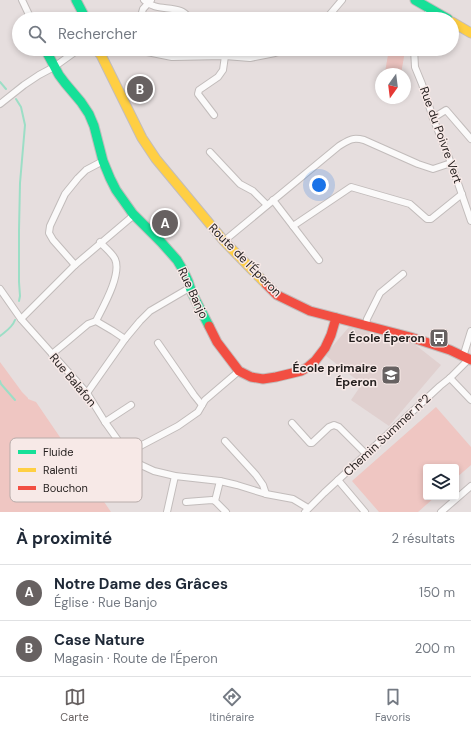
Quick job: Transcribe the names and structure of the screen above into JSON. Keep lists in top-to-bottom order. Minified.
{"streets":{"street":["Rue du Poivre Vert","Route de l'Éperon","Rue Banjo","Rue Balafon","Chemin Summer n°2"]},"crossings":[["Route de l'Éperon","Chemin Summer n°2"],["Rue Balafon","Chemin Summer n°2"]],"places":{"bus stop":["École Éperon"],"school or university":["École primaire Éperon"]},"legend":["Fluide","Ralenti","Bouchon"],"north":"bottom","page":{"search":"Rechercher","pins":["B","A"],"heading":["À proximité","2 résultats"],"list":[{"mark":"A","name":"Notre Dame des Grâces","note":"Église · Rue Banjo","value":"150 m"},{"mark":"B","name":"Case Nature","note":"Magasin · Route de l'Éperon","value":"200 m"}],"nav":["Carte","Itinéraire","Favoris"]}}
